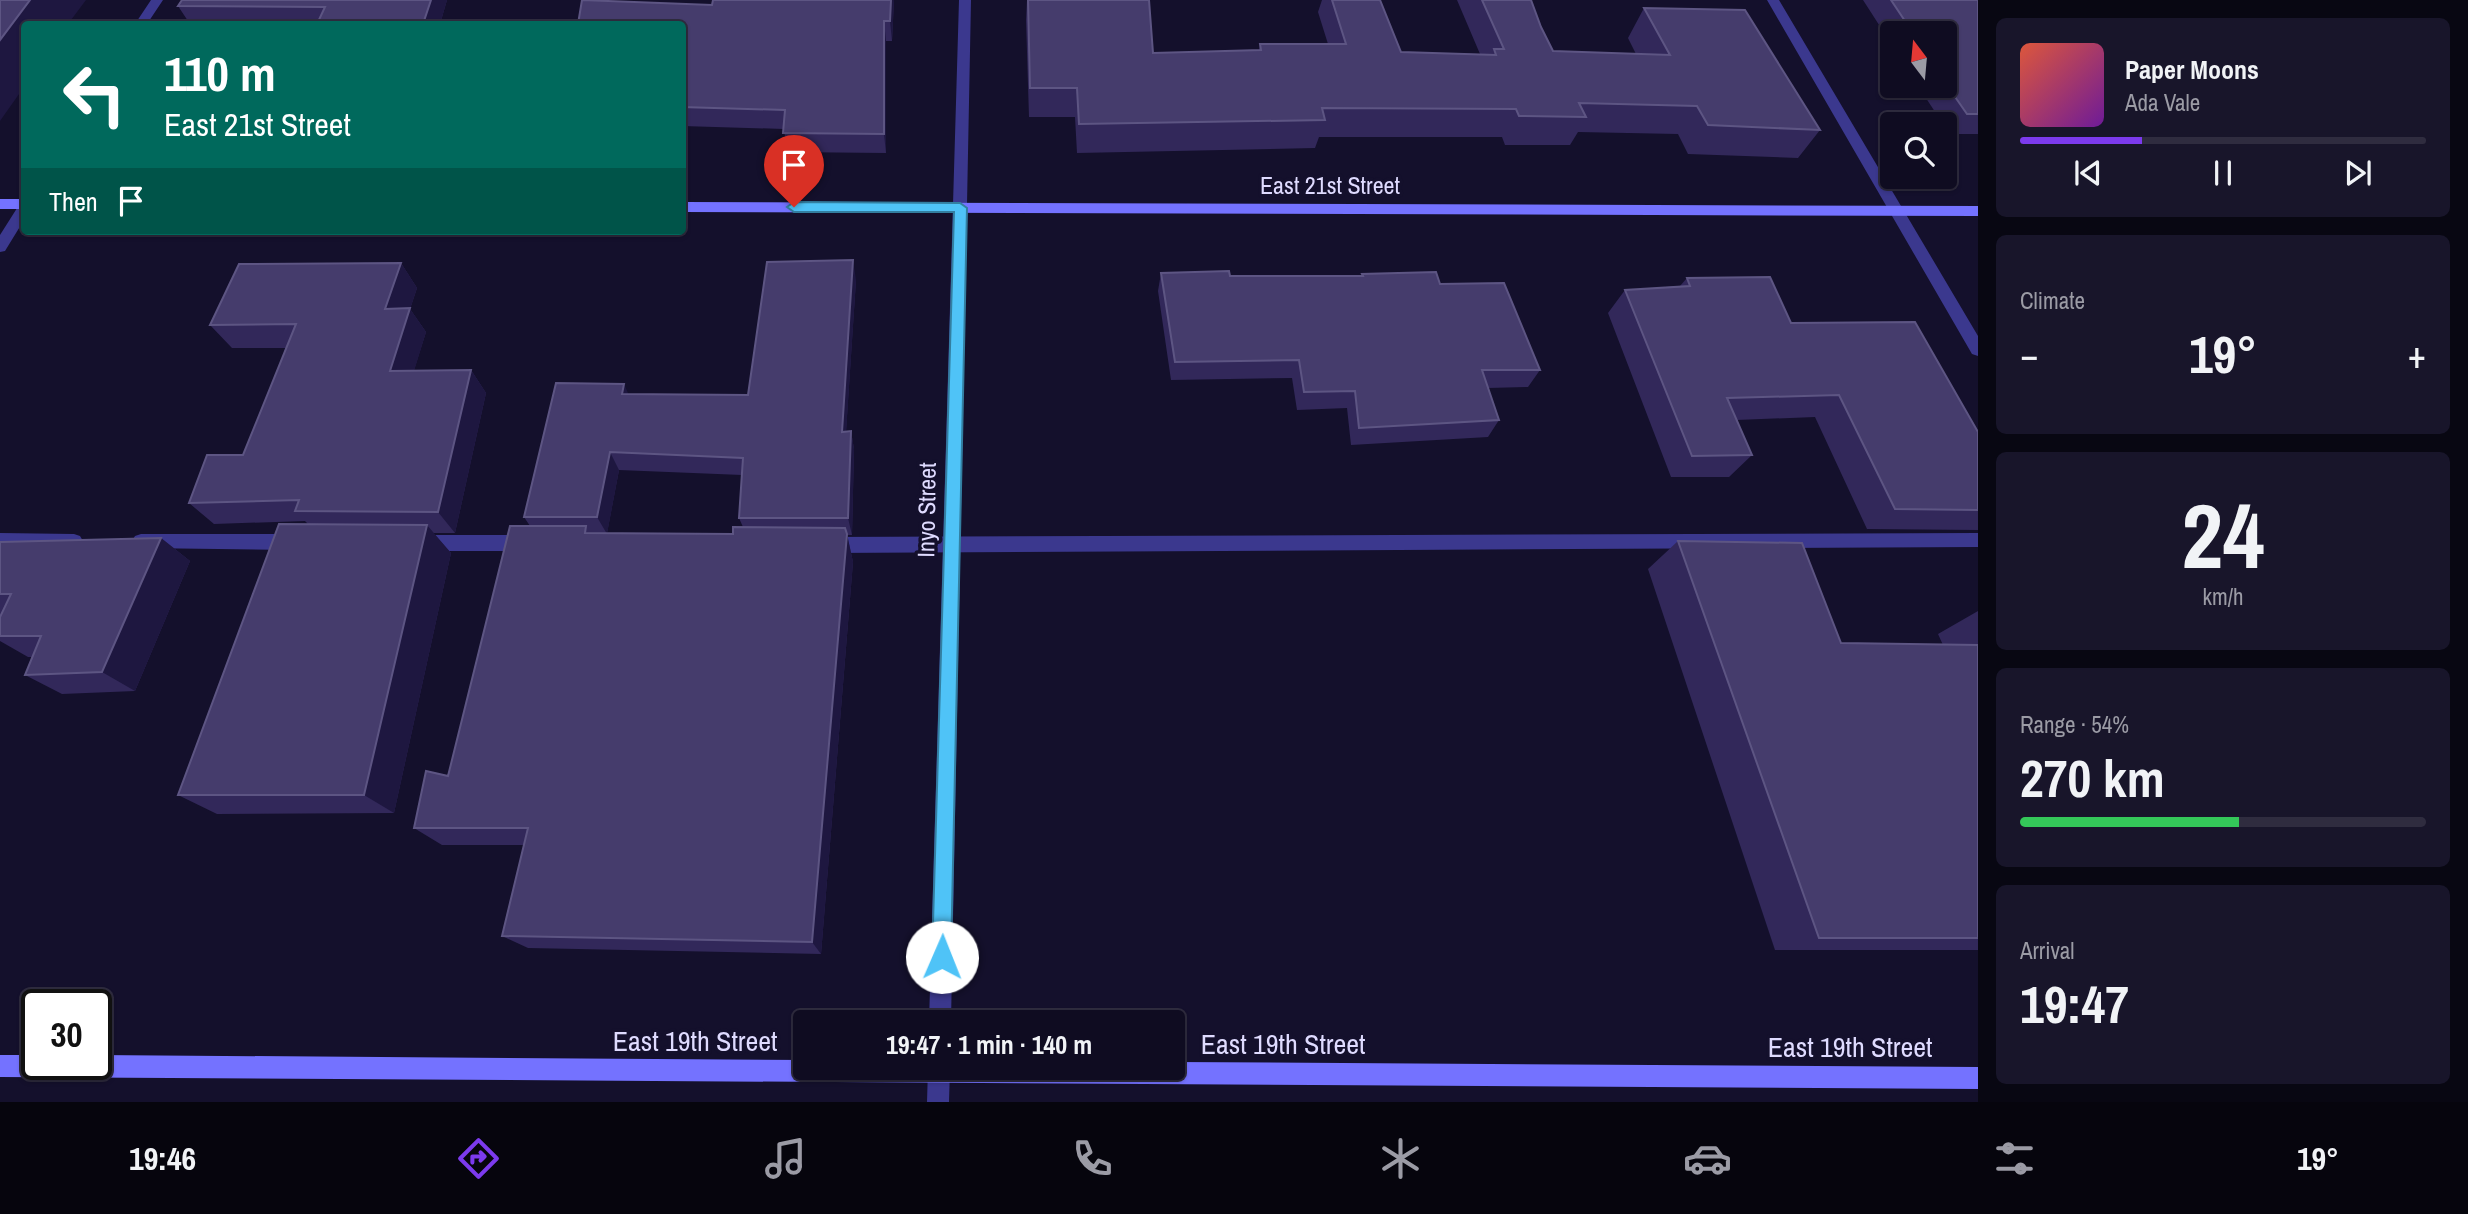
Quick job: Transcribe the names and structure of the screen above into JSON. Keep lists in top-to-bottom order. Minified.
{"streets":{"street":["East 21st Street","Inyo Street","East 19th Street"]},"crossings":[["East 21st Street","Inyo Street"]],"north":"top","page":{"turn":["110 m","East 21st Street"],"song":["Paper Moons","Ada Vale"],"then":"Then","tile":["Climate",["24","km/h"],["Range · 54%","270 km"],["Arrival","19:47"]],"heat":["−","19°","+"],"limit":"30","trip":"19:47 · 1 min · 140 m","tabs":["19:46","19°"]}}
